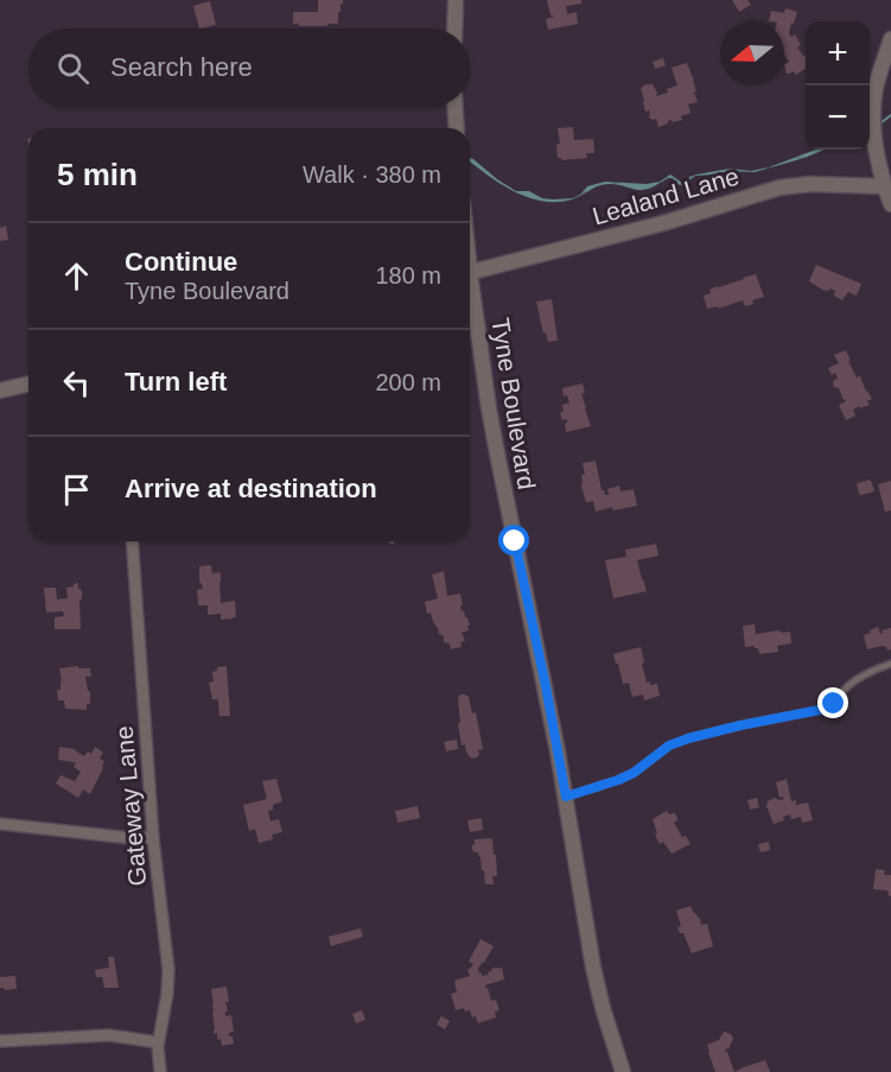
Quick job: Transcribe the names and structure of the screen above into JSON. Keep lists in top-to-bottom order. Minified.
{"streets":{"street":["Lealand Lane","Tyne Boulevard","Gateway Lane"]},"north":"left","page":{"map_buttons":["+","−"],"search":"Search here","heading":["5 min","Walk · 380 m"],"list":[["Continue","Tyne Boulevard","180 m"],["Turn left","200 m"],"Arrive at destination"]}}
